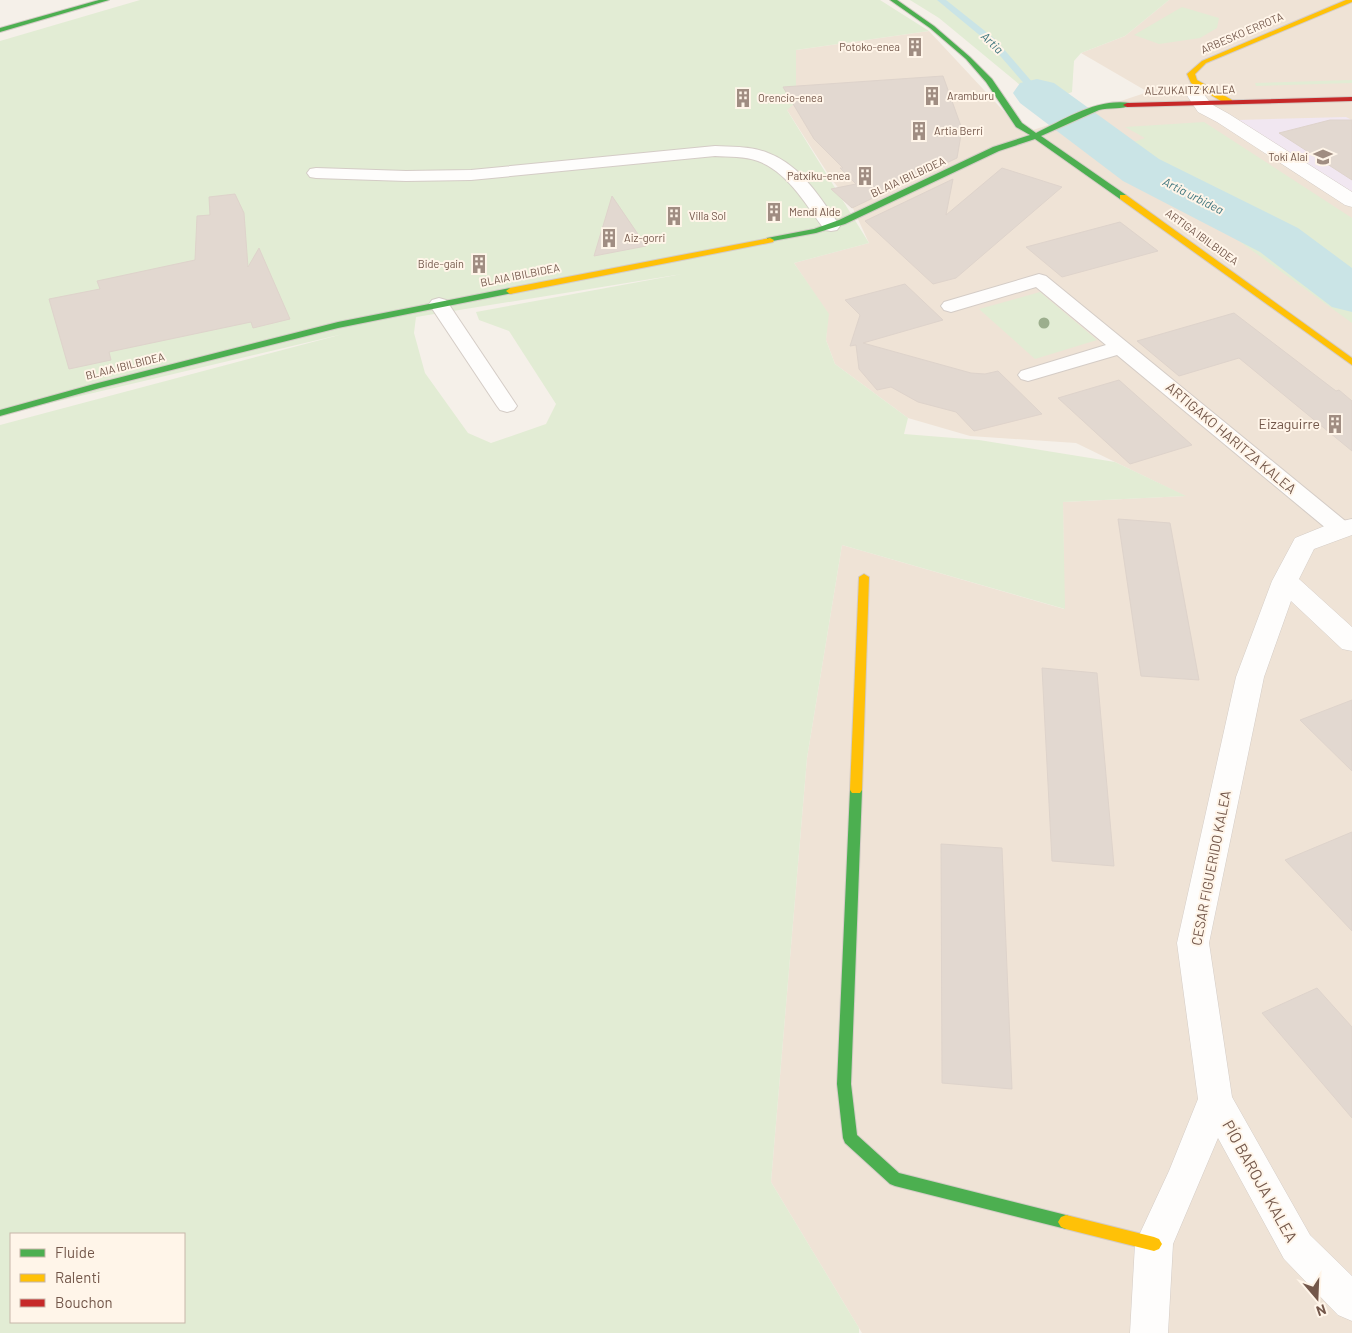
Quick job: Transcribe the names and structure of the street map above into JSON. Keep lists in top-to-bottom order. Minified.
{"streets":{"main road":["ARBESKO ERROTA","ALZUKAITZ KALEA","BLAIA IBILBIDEA","ARTIGA IBILBIDEA"],"street":["CESAR FIGUERIDO KALEA","PÍO BAROJA KALEA"],"lane":["ARTIGAKO HARITZA KALEA"]},"crossings":[["ARBESKO ERROTA","ALZUKAITZ KALEA"],["ALZUKAITZ KALEA","BLAIA IBILBIDEA"],["ALZUKAITZ KALEA","ARTIGA IBILBIDEA"],["BLAIA IBILBIDEA","ARTIGA IBILBIDEA"],["ARTIGAKO HARITZA KALEA","CESAR FIGUERIDO KALEA"],["CESAR FIGUERIDO KALEA","PÍO BAROJA KALEA"]],"water":["Artia","Artia urbidea"],"places":{"building":["Potoko-enea","Aramburu","Orencio-enea","Artia Berri","Patxiku-enea","Mendi Alde","Villa Sol","Aiz-gorri","Bide-gain","Eizaguirre"],"school or university":["Toki Alai"]},"legend":["Fluide","Ralenti","Bouchon"],"north":"bottom"}
